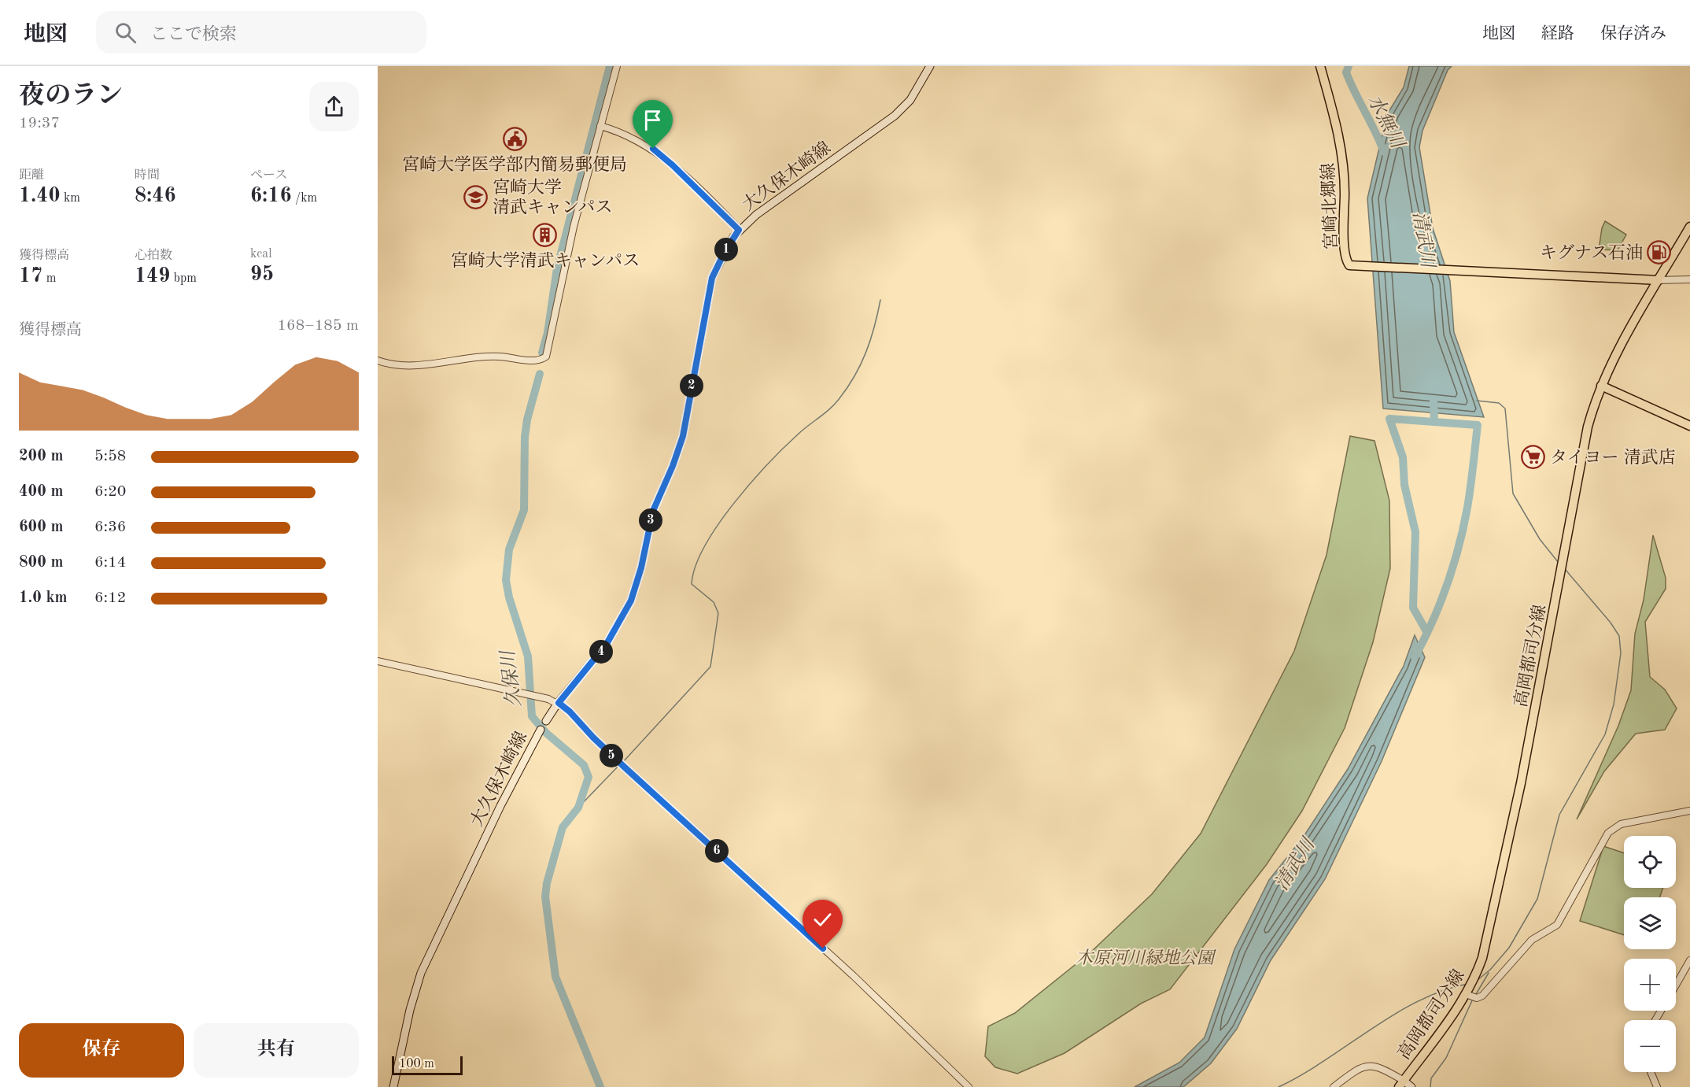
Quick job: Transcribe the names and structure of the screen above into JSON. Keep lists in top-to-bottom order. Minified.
{"streets":{"main road":["大久保木崎線","宮崎北郷線","高岡都司分線"]},"crossings":[["宮崎北郷線","高岡都司分線"]],"water":["水無川","清武川","久保川"],"parks":["木原河川緑地公園"],"places":{"public building":["宮崎大学医学部内簡易郵便局"],"school or university":["宮崎大学 清武キャンパス"],"building":["宮崎大学清武キャンパス"],"fuel station":["キグナス石油"],"supermarket":["タイヨー 清武店"]},"scale_bar":"100 m","page":{"header":"地図","search":"ここで検索","nav":["地図","経路","保存済み"],"heading":["夜のラン","19:37"],"stats":[["距離","1.40 km"],["時間","8:46"],["ペース","6:16 /km"],["獲得標高","17 m"],["心拍数","149 bpm"],["kcal","95"]],"pins":["1","2","3","4","5","6"],"chart":["獲得標高","168–185 m"],"list":[{"name":"200 m","note":"5:58"},{"name":"400 m","note":"6:20"},{"name":"600 m","note":"6:36"},{"name":"800 m","note":"6:14"},{"name":"1.0 km","note":"6:12"}],"map_buttons":["+","−"],"buttons":["保存","共有"],"scale":"100 m"}}
